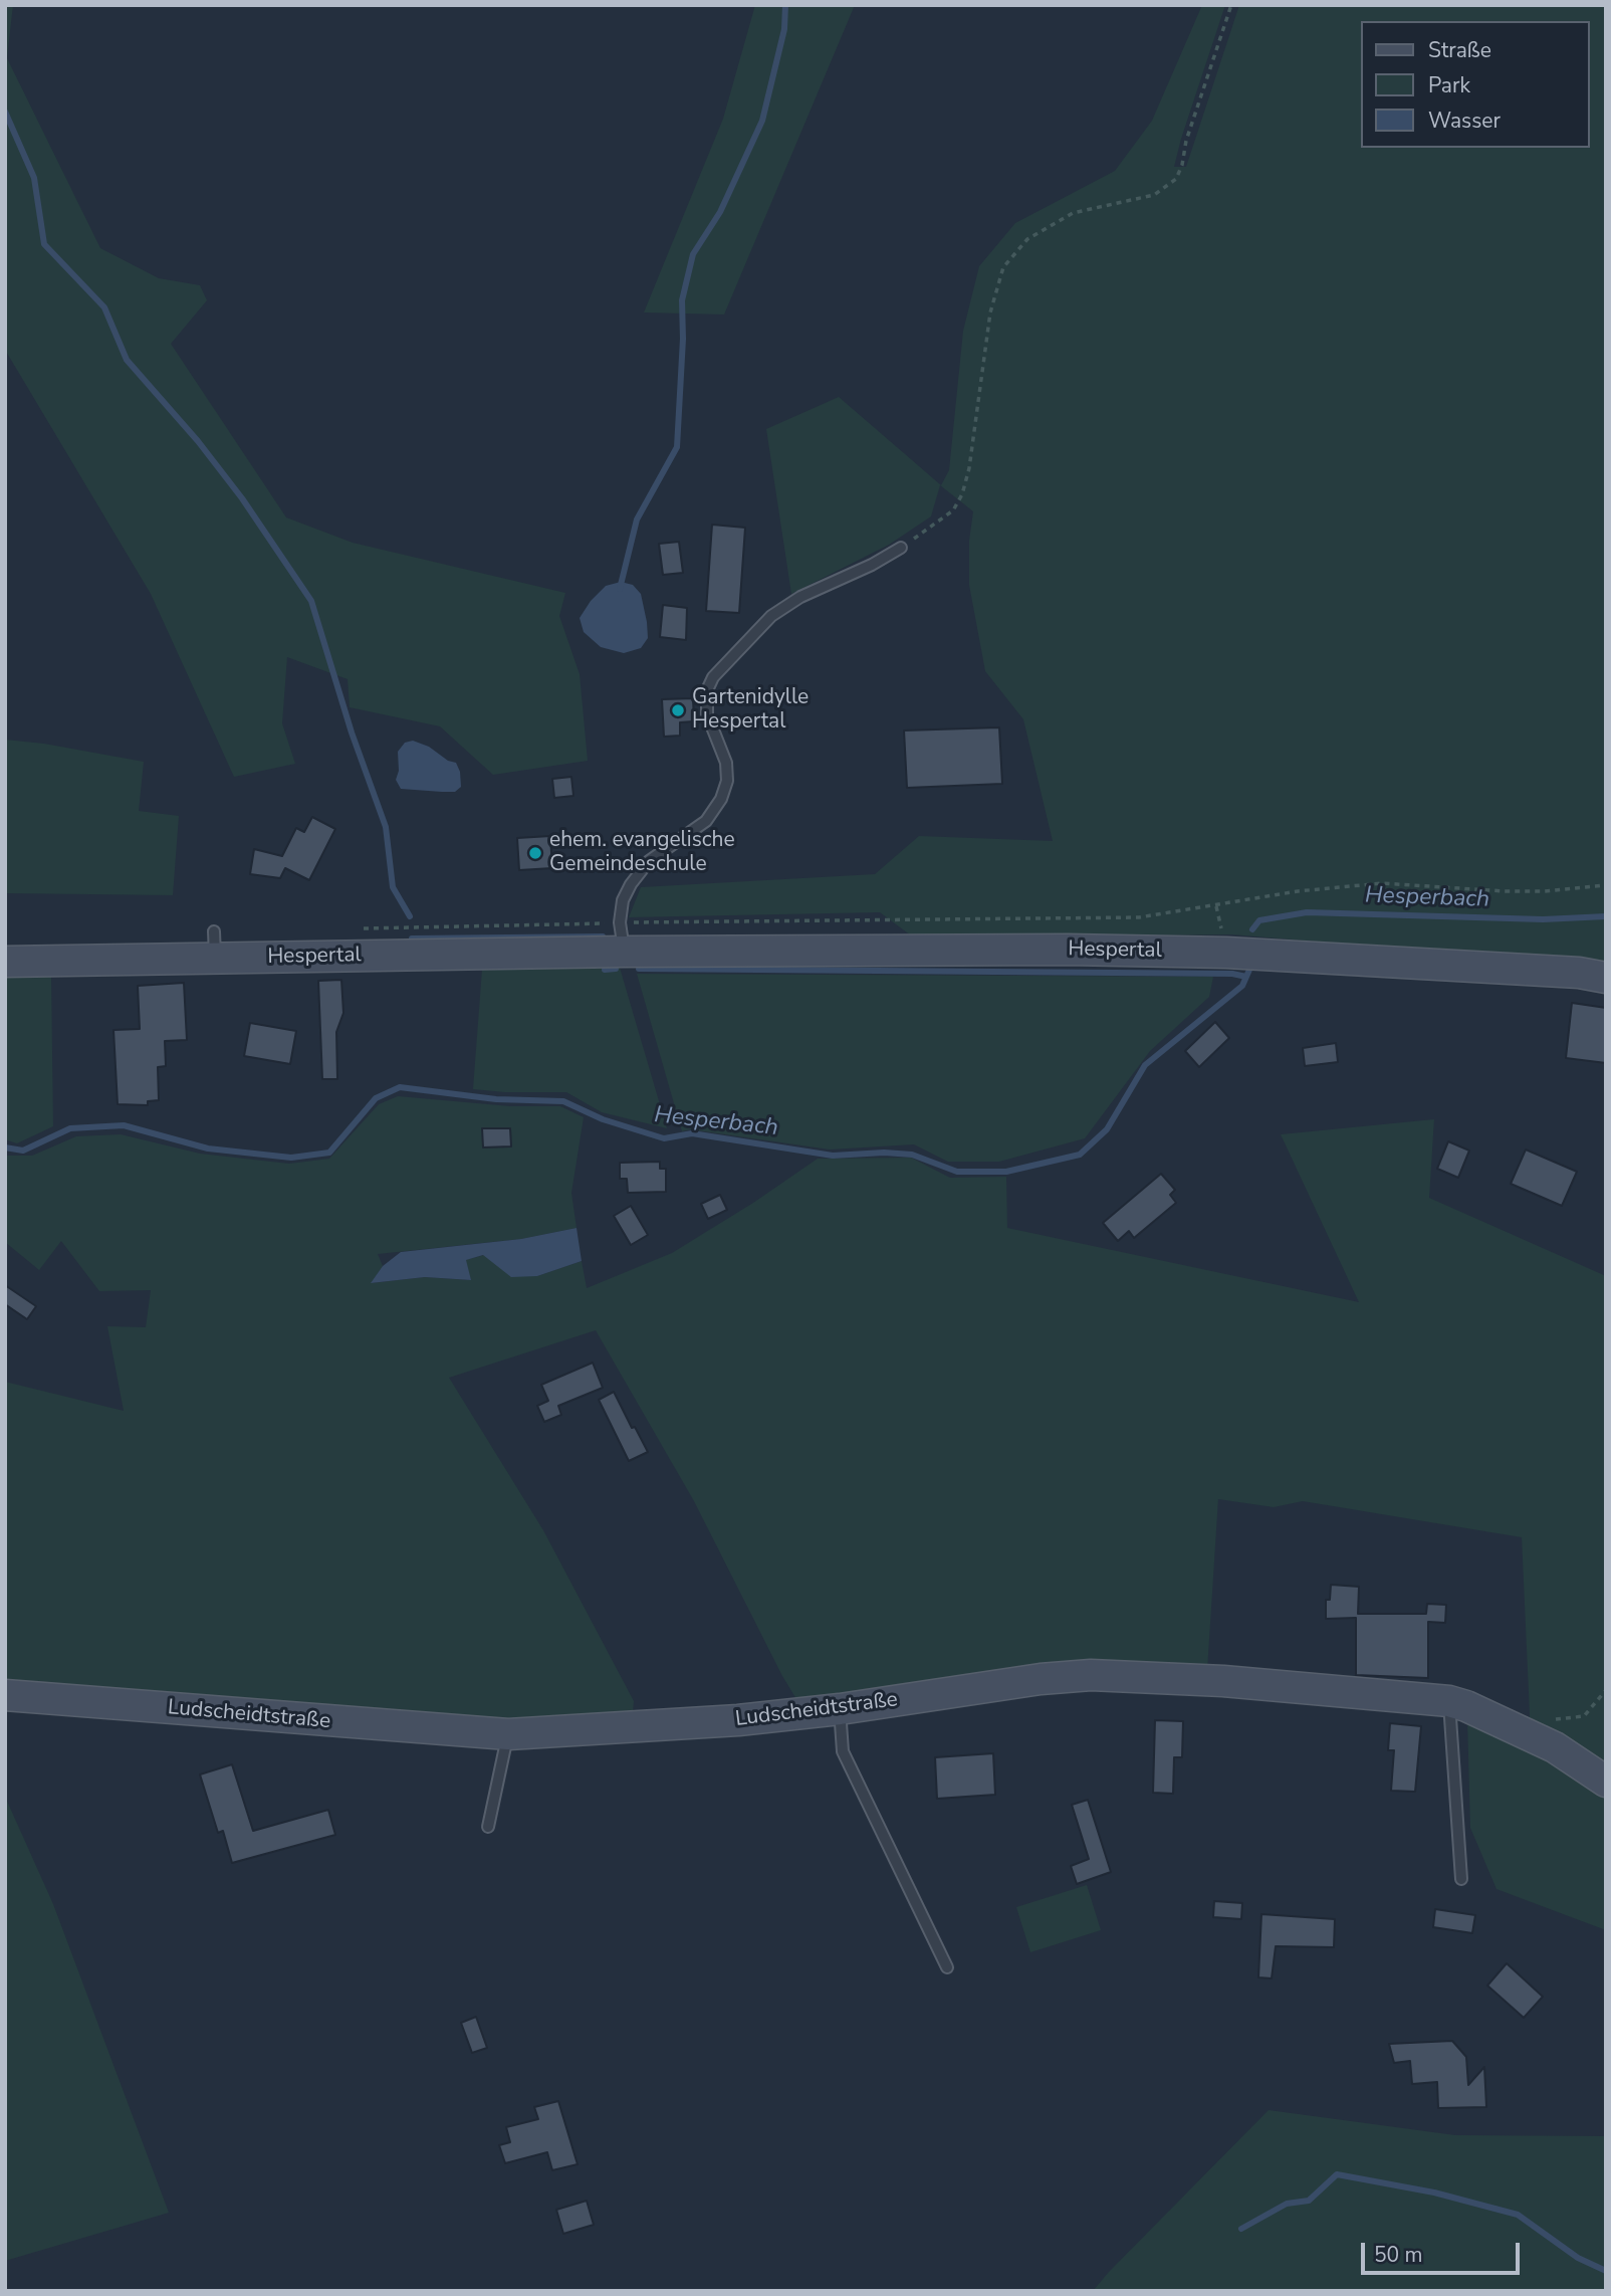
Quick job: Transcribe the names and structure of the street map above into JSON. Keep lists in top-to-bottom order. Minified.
{"streets":{"street":["Hespertal","Ludscheidtstraße"]},"water":["Hesperbach"],"places":["Gartenidylle Hespertal","ehem. evangelische Gemeindeschule"],"legend":["Straße","Park","Wasser"],"scale_bar":"50 m"}
